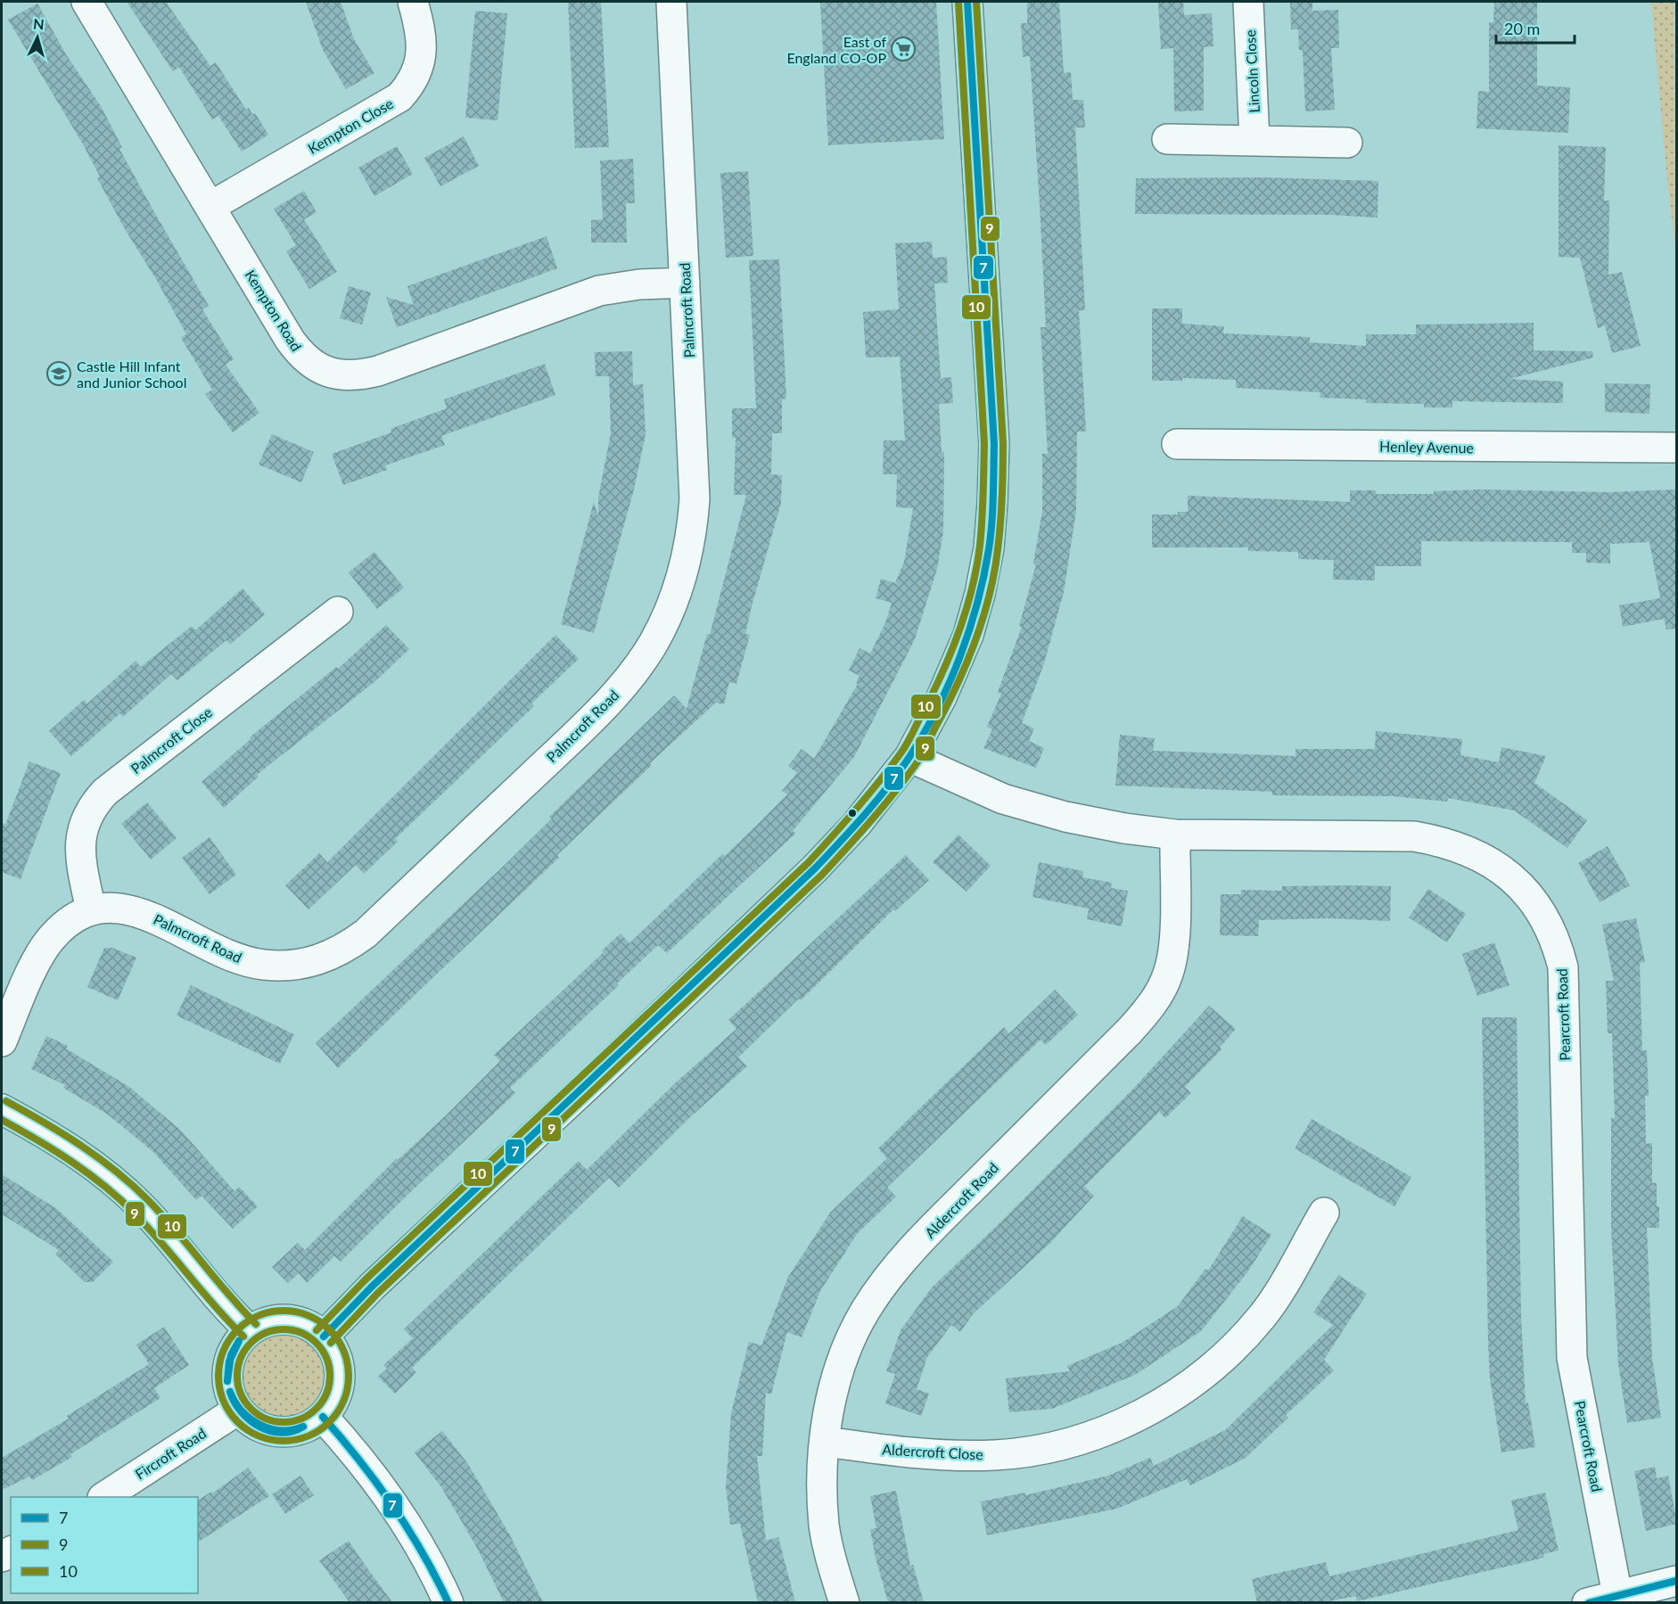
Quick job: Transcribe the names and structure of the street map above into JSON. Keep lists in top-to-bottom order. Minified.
{"streets":{"street":["Lincoln Close","Kempton Close","Kempton Road","Palmcroft Road","Henley Avenue","Palmcroft Close","Pearcroft Road","Aldercroft Road","Aldercroft Close","Fircroft Road"]},"crossings":[["Kempton Close","Kempton Road"],["Kempton Road","Palmcroft Road"],["Palmcroft Road","Palmcroft Close"],["Pearcroft Road","Aldercroft Road"],["Aldercroft Road","Aldercroft Close"]],"places":{"supermarket":["East of England CO-OP"],"school or university":["Castle Hill Infant and Junior School"]},"lines":["transit line 7","transit line 9","transit line 10"],"legend":["7","9","10"],"scale_bar":"20 m","north":"top"}
